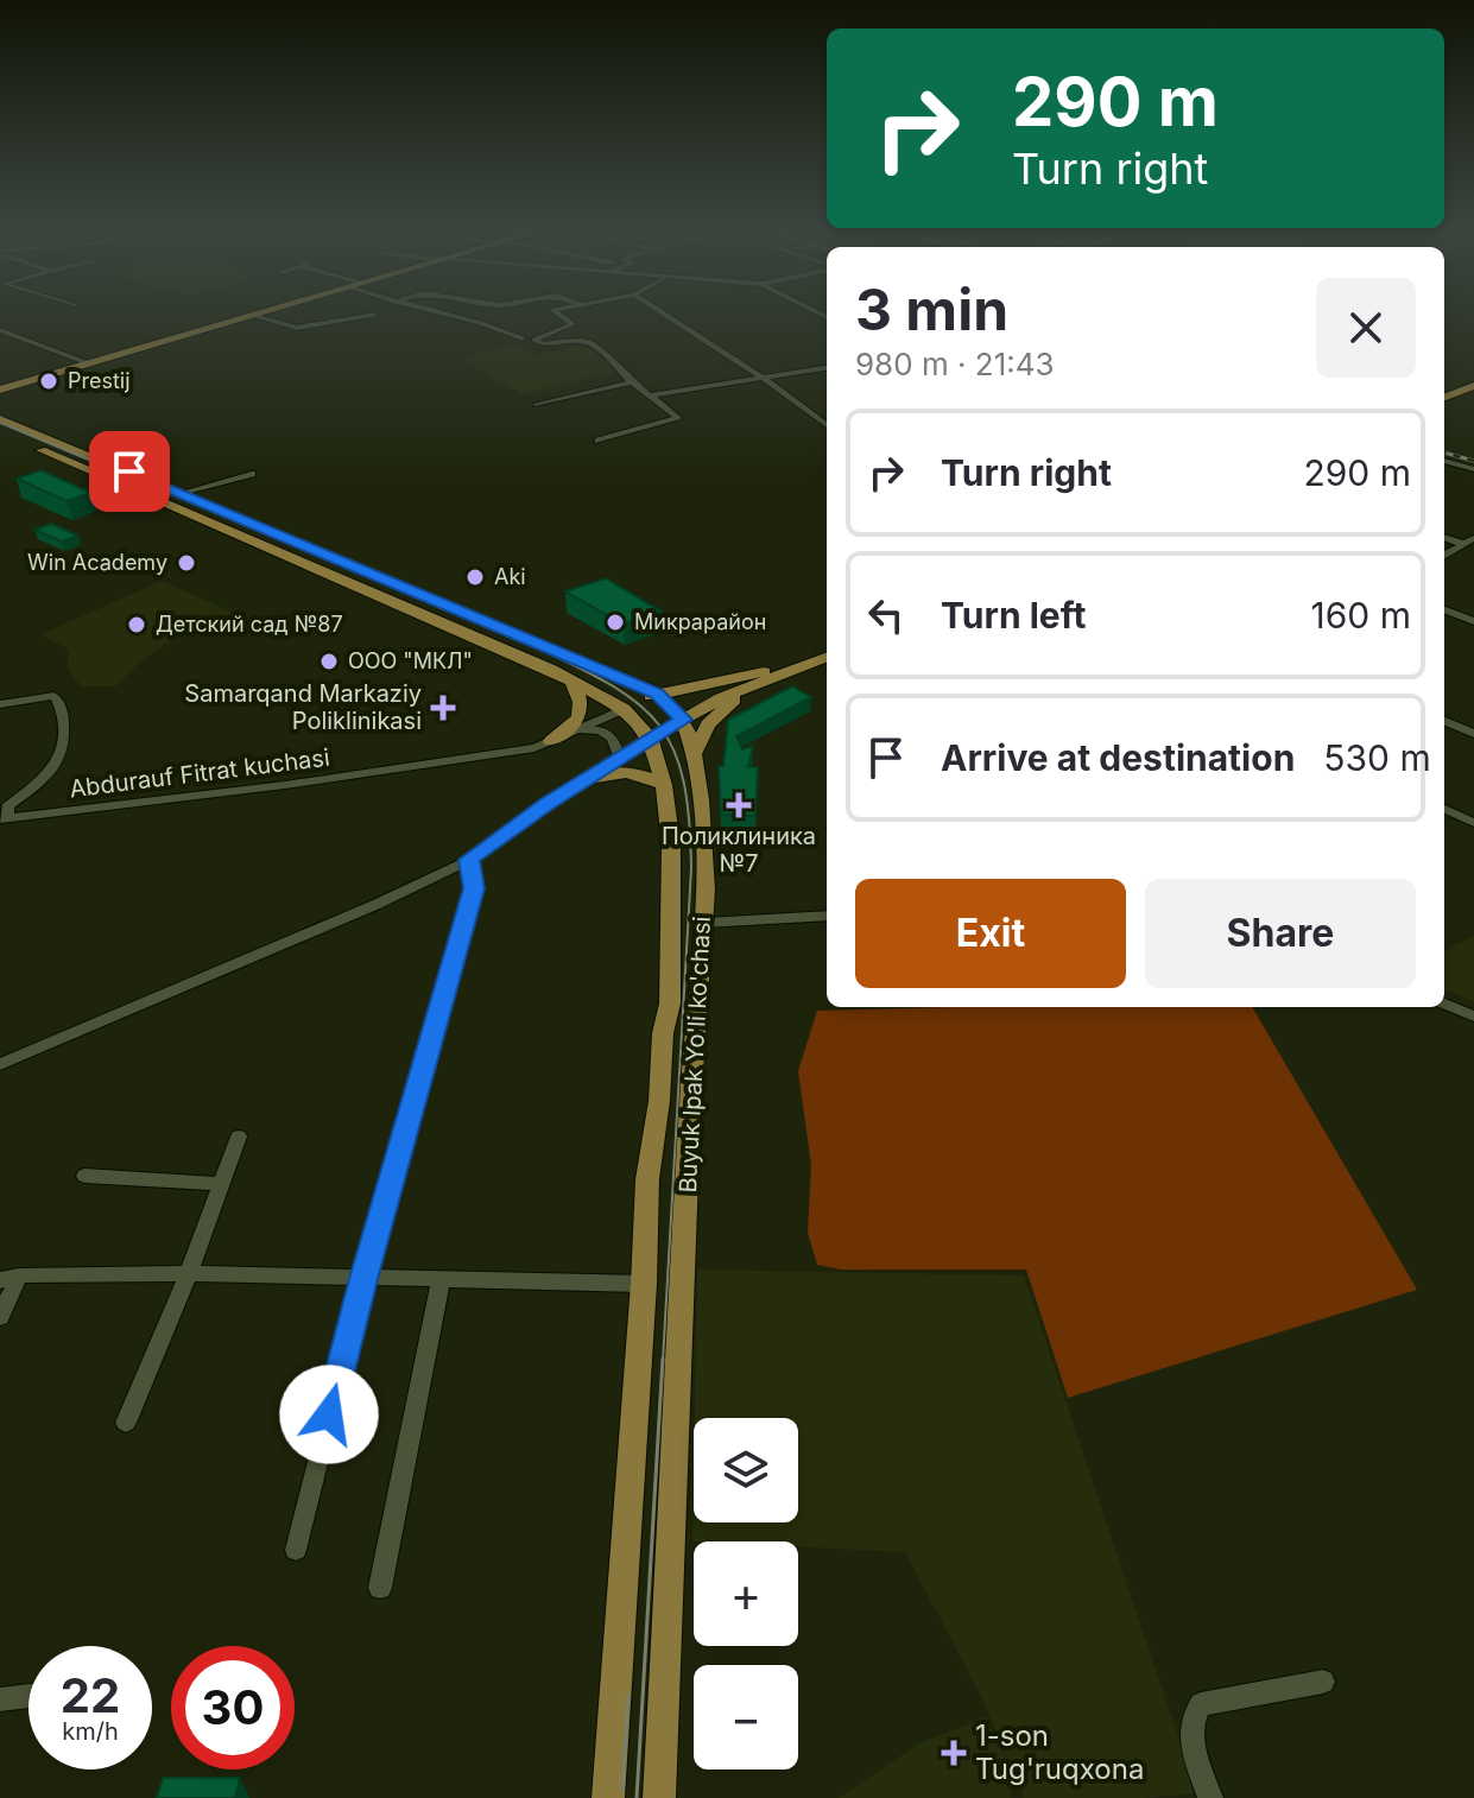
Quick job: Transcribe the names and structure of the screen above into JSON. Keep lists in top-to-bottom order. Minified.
{"streets":{"main road":["Buyuk Ipak Yo'li ko'chasi"],"street":["Abdurauf Fitrat kuchasi"]},"crossings":[["Abdurauf Fitrat kuchasi","Buyuk Ipak Yo'li ko'chasi"]],"places":{"other":["Prestij","Win Academy","Aki","Микрарайон","Детский сад №87","ООО \"МКЛ\""],"health":["Samarqand Markaziy Poliklinikasi","Поликлиника №7","1-son Tug'ruqxona"]},"page":{"turn":["290 m","Turn right"],"heading":["3 min","980 m · 21:43"],"list":[{"name":"Turn right","value":"290 m"},{"name":"Turn left","value":"160 m"},{"name":"Arrive at destination","value":"530 m"}],"buttons":["Exit","Share"],"map_buttons":["+","−"],"speed":"22 km/h","limit":"30"}}
